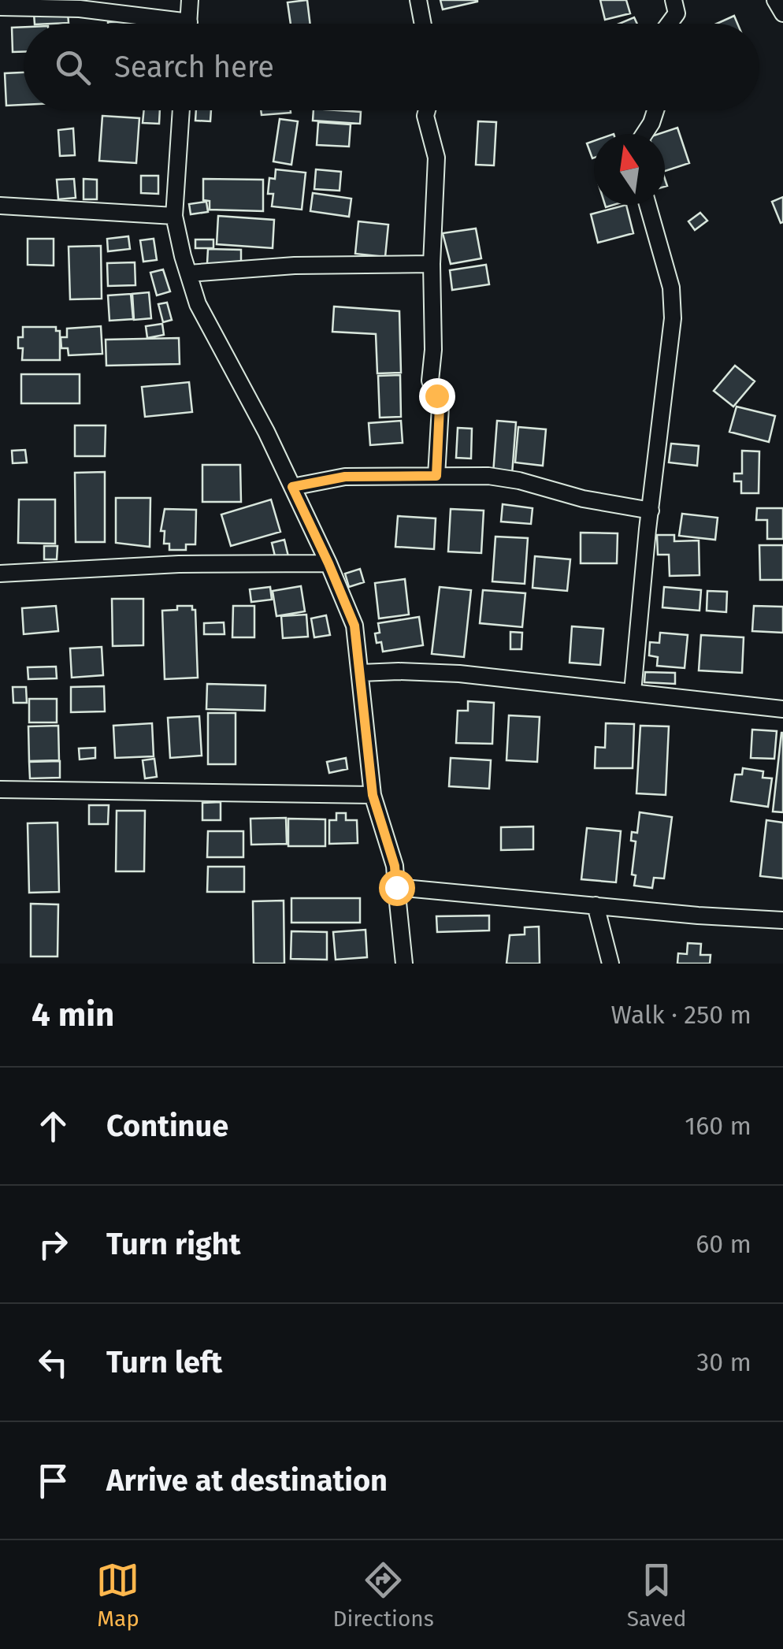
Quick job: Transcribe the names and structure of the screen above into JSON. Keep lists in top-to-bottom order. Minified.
{"north":"top","page":{"search":"Search here","heading":["4 min","Walk · 250 m"],"list":[["Continue","160 m"],["Turn right","60 m"],["Turn left","30 m"],"Arrive at destination"],"nav":["Map","Directions","Saved"]}}
